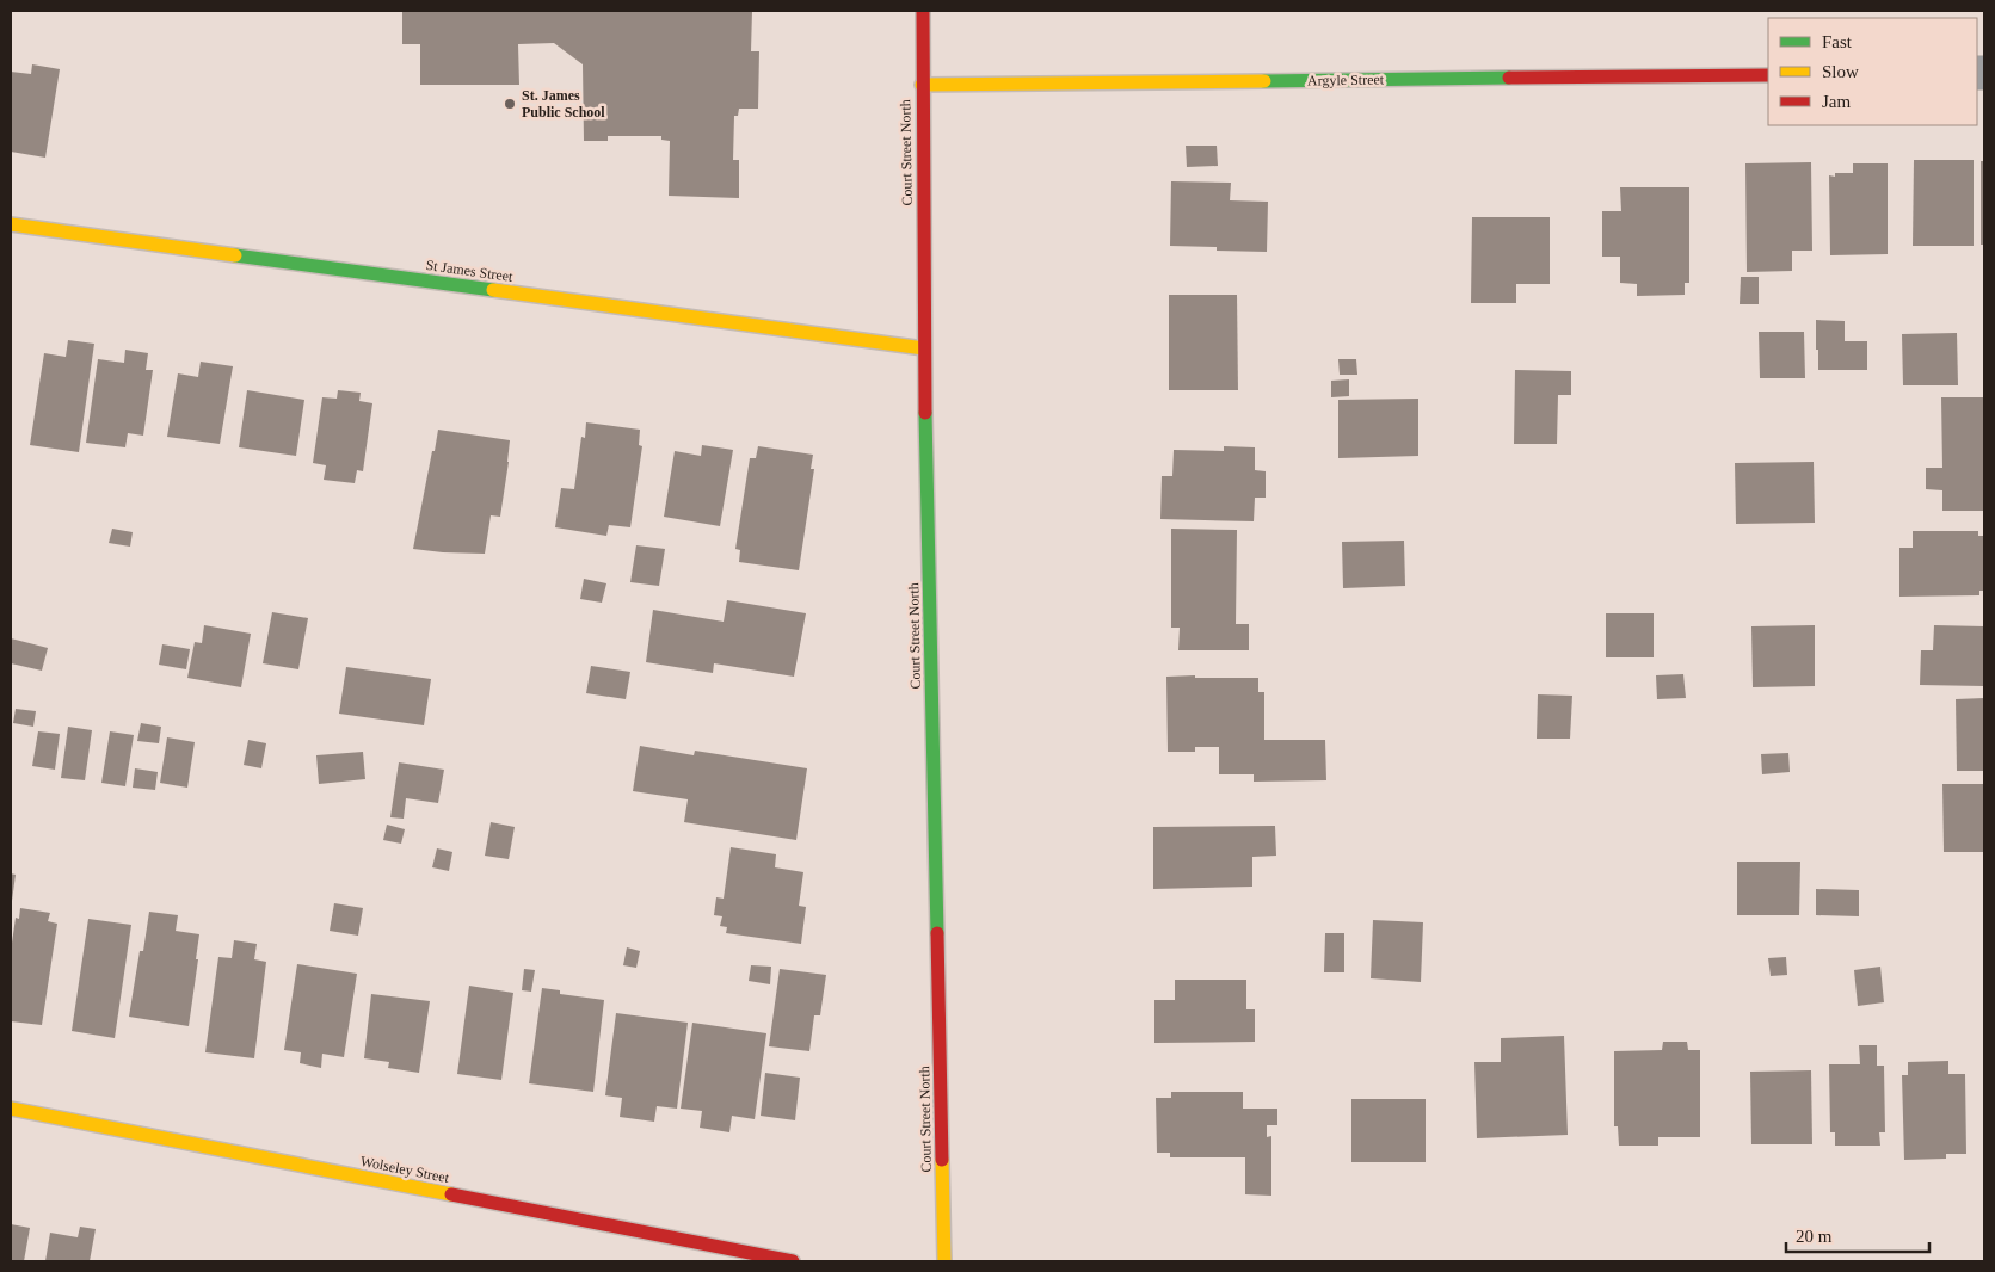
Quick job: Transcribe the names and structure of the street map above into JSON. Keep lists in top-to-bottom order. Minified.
{"streets":{"street":["Argyle Street","Court Street North","St James Street","Wolseley Street"]},"crossings":[["Argyle Street","Court Street North"],["Court Street North","St James Street"]],"places":["St. James Public School"],"legend":["Fast","Slow","Jam"],"scale_bar":"20 m"}
